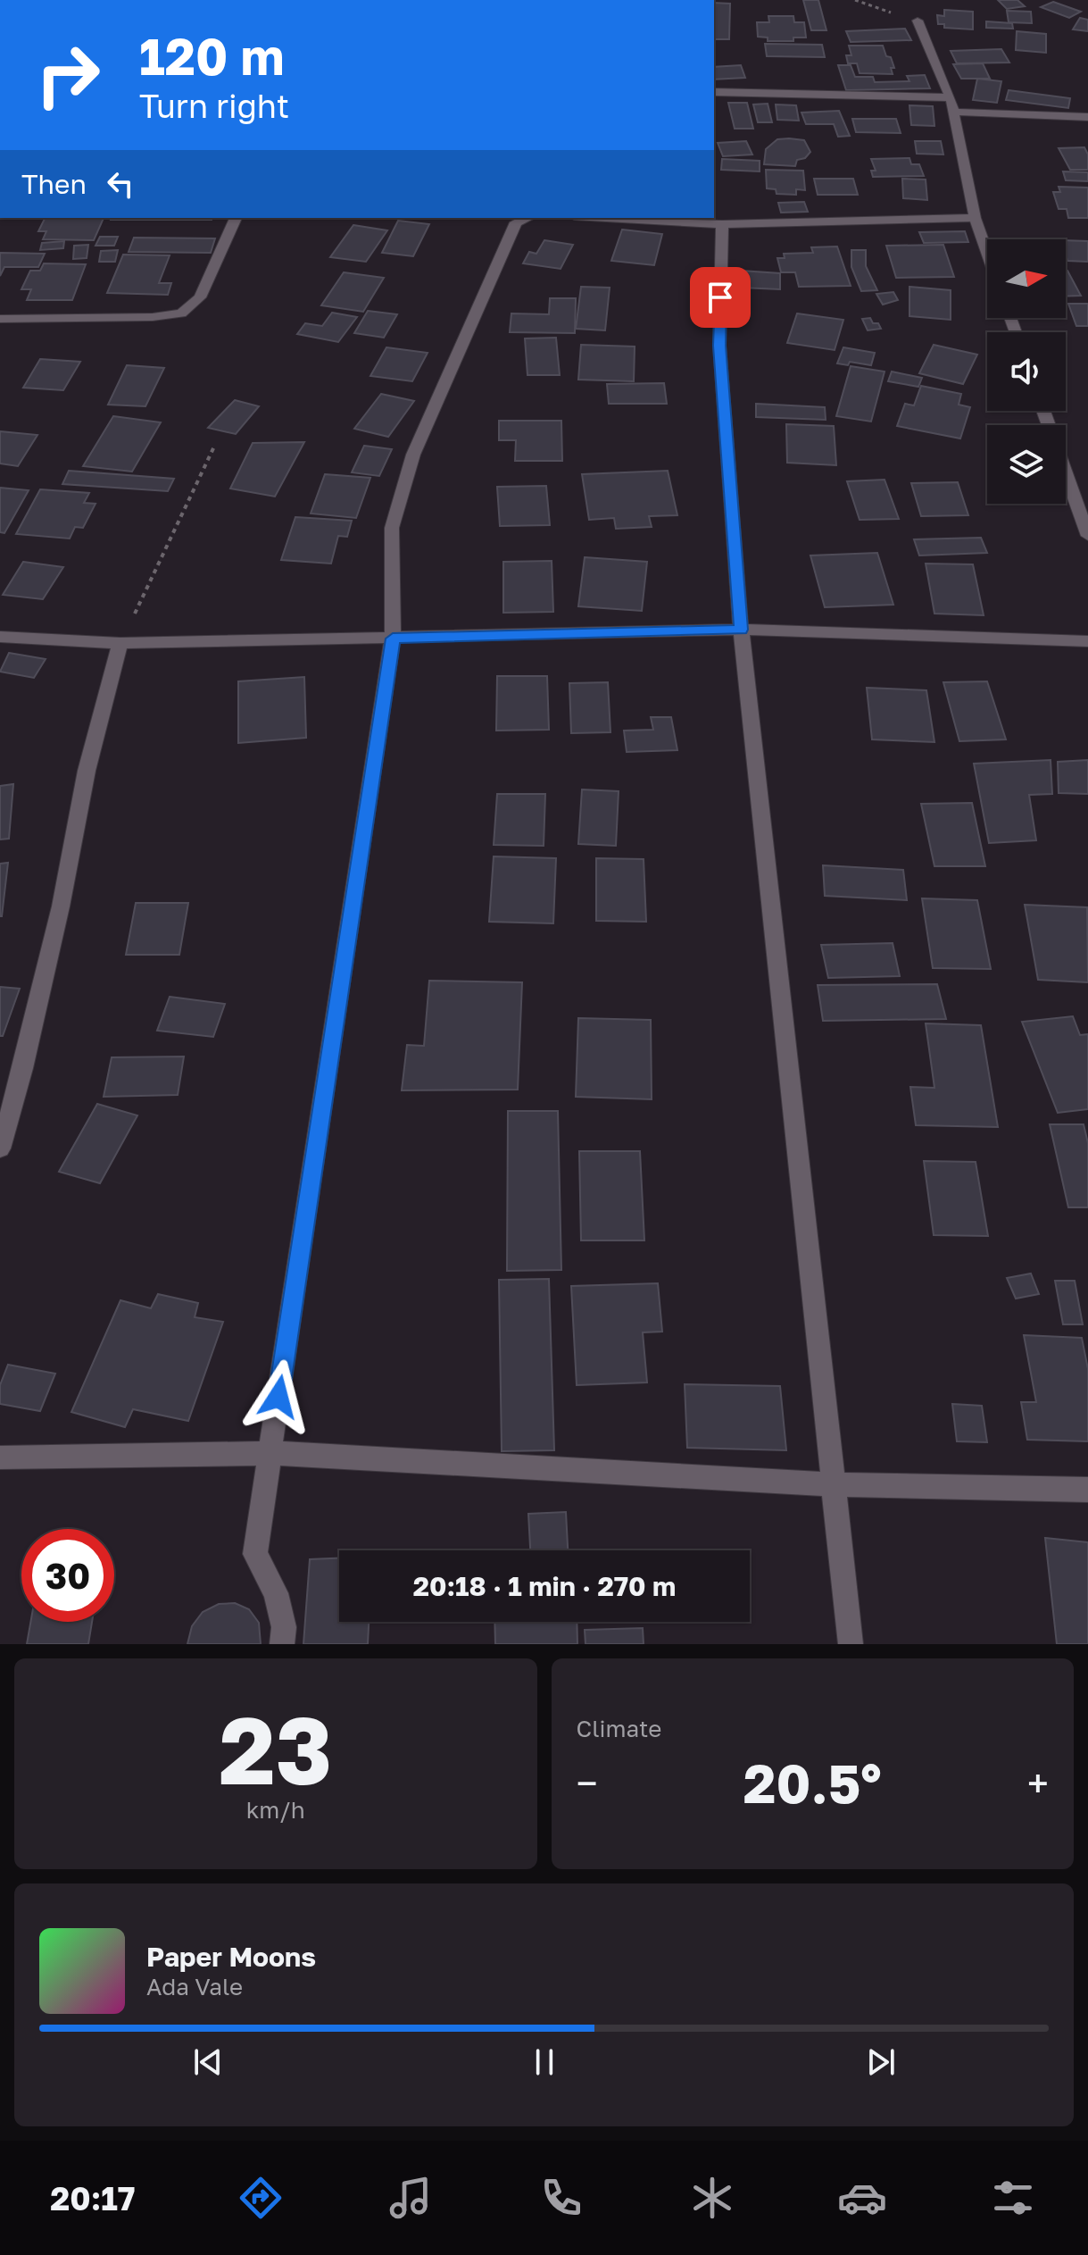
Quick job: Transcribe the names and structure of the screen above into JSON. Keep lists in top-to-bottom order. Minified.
{"north":"right","page":{"turn":["120 m","Turn right"],"then":"Then","limit":"30","trip":"20:18 · 1 min · 270 m","tile":[["23","km/h"],"Climate"],"heat":["−","20.5°","+"],"song":["Paper Moons","Ada Vale"],"tabs":"20:17"}}
